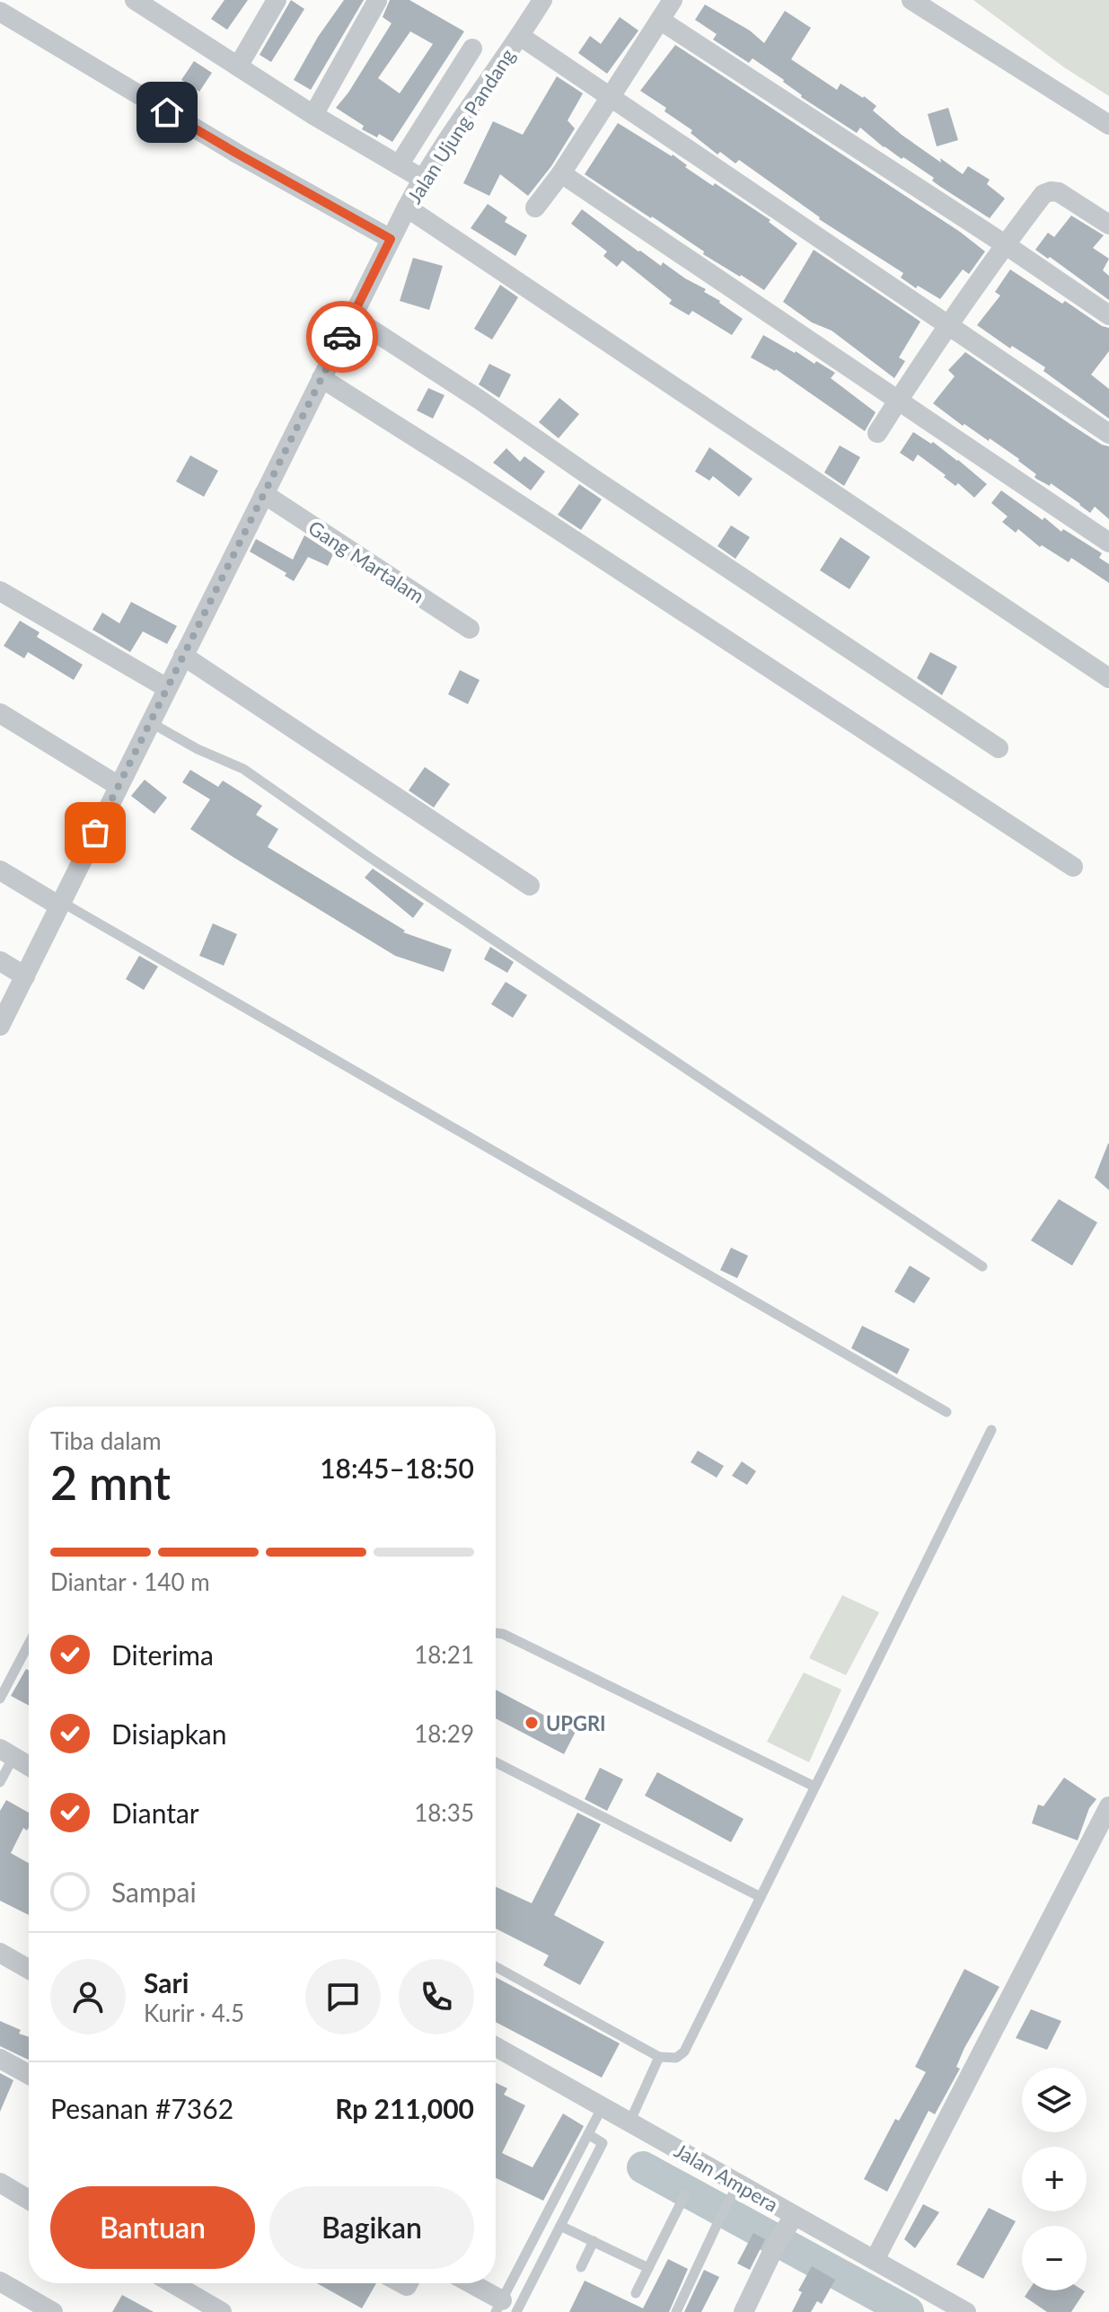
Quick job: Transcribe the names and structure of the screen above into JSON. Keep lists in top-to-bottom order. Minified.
{"streets":{"street":["Jalan Ujung Pandang","Gang Martalam","Jalan Ampera"]},"crossings":[["Jalan Ujung Pandang","Gang Martalam"]],"places":["UPGRI"],"page":{"heading":["2 mnt","Tiba dalam","18:45–18:50"],"panel":["Sari","Kurir · 4.5","Pesanan #7362","Rp 211,000"],"bar":"Diantar · 140 m","list":[["Diterima","18:21"],["Disiapkan","18:29"],["Diantar","18:35"],"Sampai"],"map_buttons":["+","−"],"buttons":["Bantuan","Bagikan"]}}
